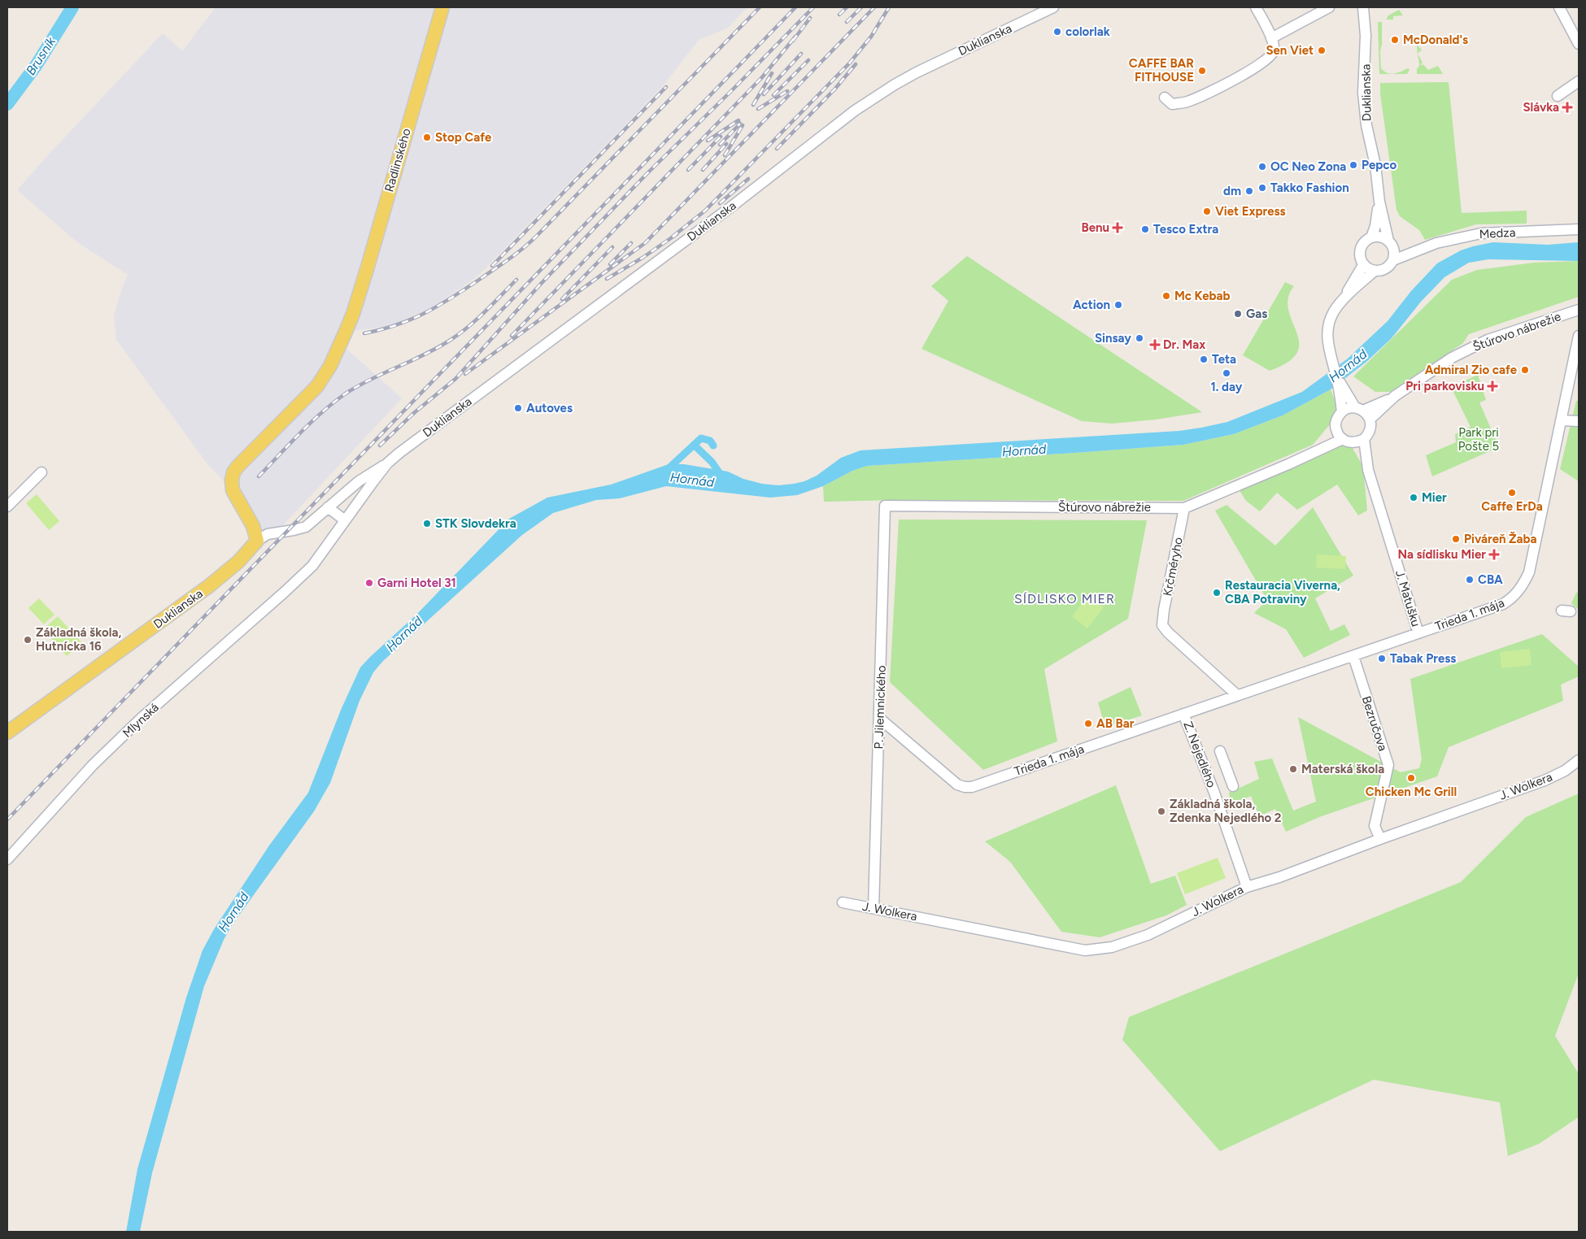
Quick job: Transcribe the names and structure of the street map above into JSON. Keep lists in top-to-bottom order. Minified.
{"streets":{"main road":["Duklianska","Radlinského"],"street":["Medza","Štúrovo nábrežie","Krčméryho","J. Matušku","Trieda 1. mája","P. Jilemnického","Mlynská","Bezručova","Z. Nejedlého","J. Wolkera"]},"crossings":[["Duklianska","Radlinského"],["Duklianska","Mlynská"],["Štúrovo nábrežie","Krčméryho"],["Štúrovo nábrežie","P. Jilemnického"],["Krčméryho","Trieda 1. mája"],["J. Matušku","Trieda 1. mája"],["Trieda 1. mája","P. Jilemnického"],["Trieda 1. mája","Bezručova"],["Trieda 1. mája","Z. Nejedlého"],["P. Jilemnického","J. Wolkera"],["Bezručova","J. Wolkera"],["Z. Nejedlého","J. Wolkera"]],"districts":["SÍDLISKO MIER"],"water":["Brusník","Hornád"],"parks":["Park pri Pošte 5"],"places":{"other":["colorlak","McDonald's","Sen Viet","CAFFE BAR FITHOUSE","Stop Cafe","Pepco","OC Neo Zona","Takko Fashion","dm","Viet Express","Tesco Extra","Mc Kebab","Action","Gas","Sinsay","Teta","Admiral Zio cafe","1. day","Autoves","Caffe ErDa","Mier","STK Slovdekra","Piváreň Žaba","CBA","Garni Hotel 31","Restauracia Viverna, CBA Potraviny","Základná škola, Hutnícka 16","Tabak Press","AB Bar","Materská škola","Chicken Mc Grill","Základná škola, Zdenka Nejedlého 2"],"health":["Slávka","Benu","Dr. Max","Pri parkovisku","Na sídlisku Mier"]}}
